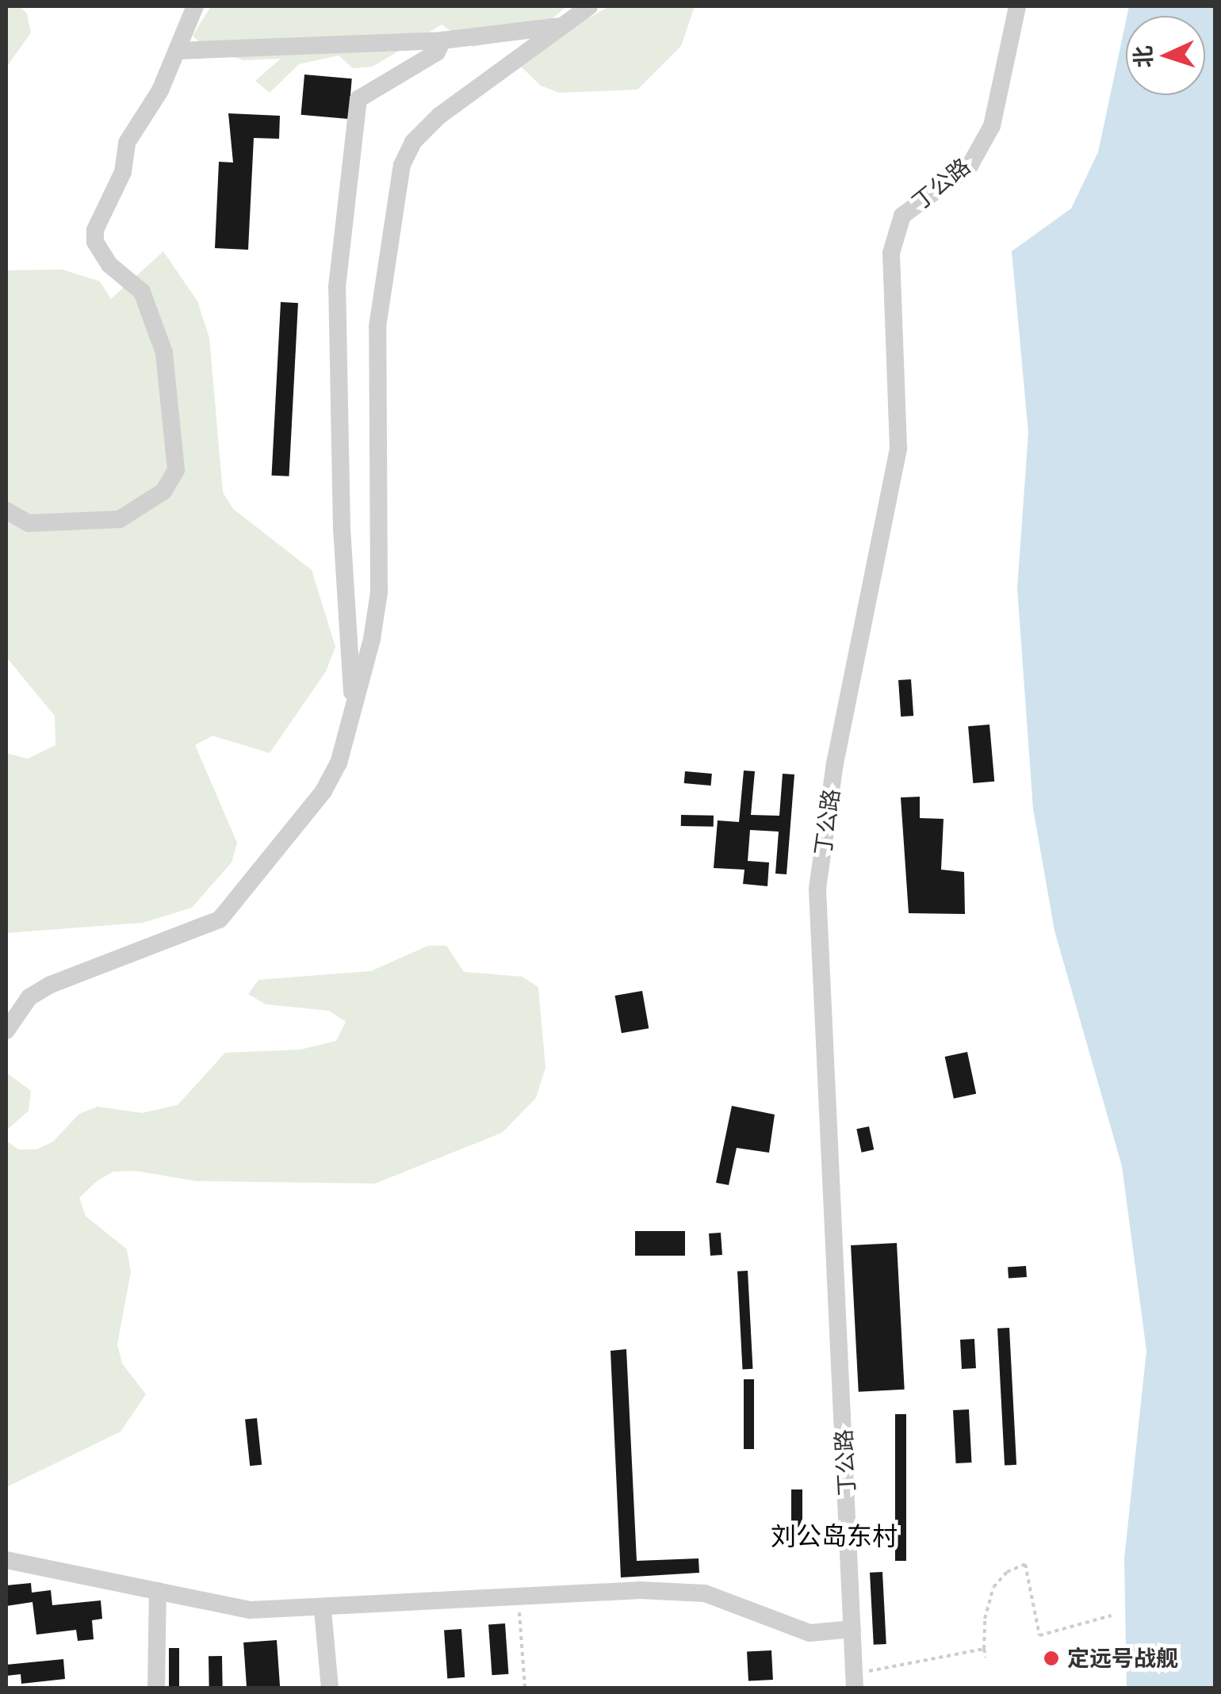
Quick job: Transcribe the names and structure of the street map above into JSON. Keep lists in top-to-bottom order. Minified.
{"streets":{"street":["丁公路"]},"districts":["刘公岛东村"],"places":["定远号战舰"],"north":"left"}
